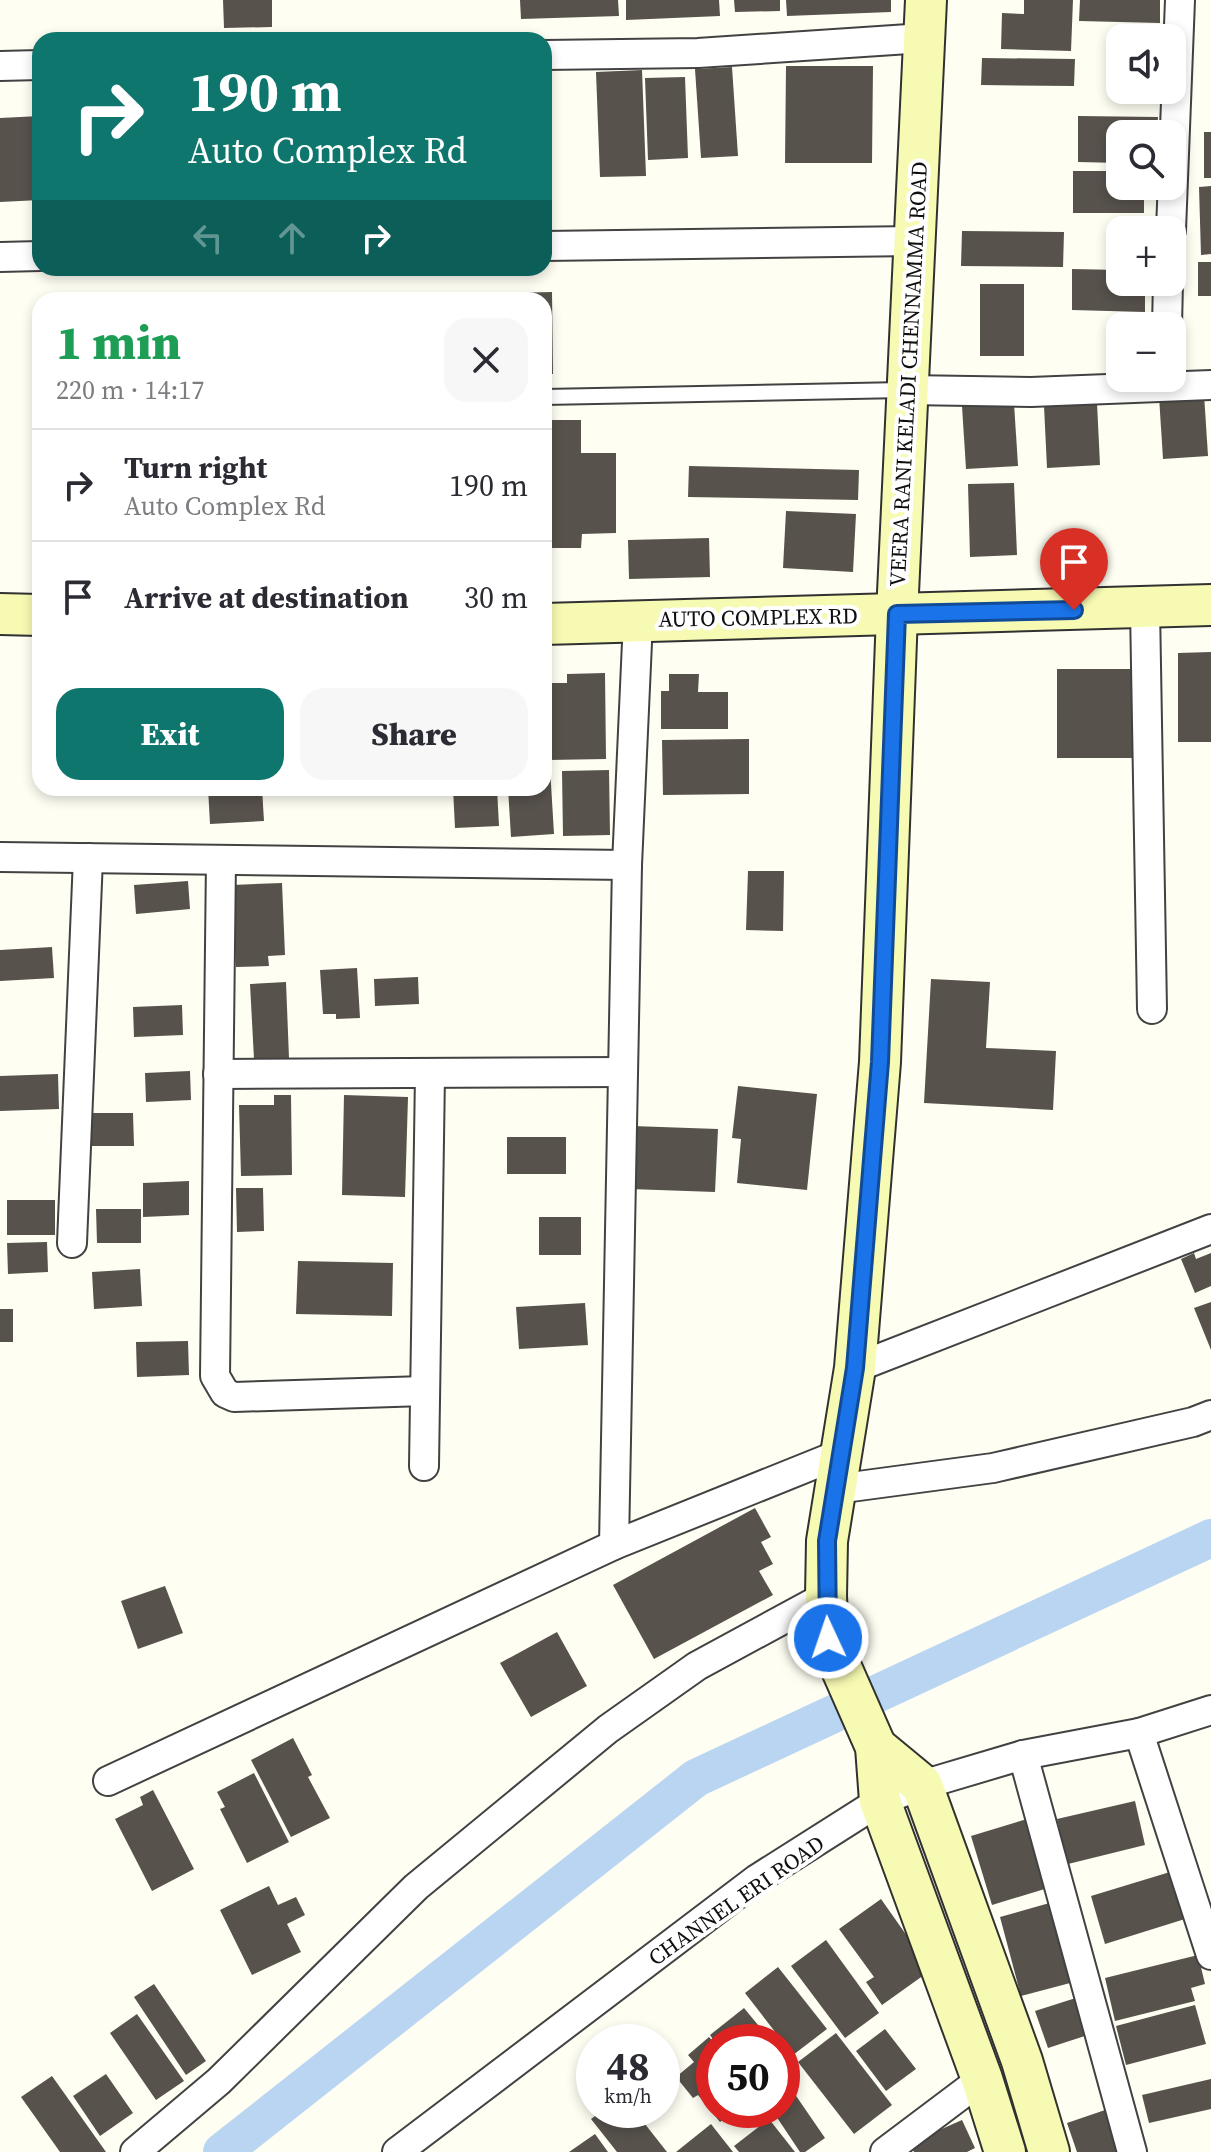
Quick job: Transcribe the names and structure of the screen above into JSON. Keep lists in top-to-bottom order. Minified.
{"streets":{"main road":["VEERA RANI KELADI CHENNAMMA ROAD","AUTO COMPLEX RD"],"street":["CHANNEL ERI ROAD"]},"crossings":[["VEERA RANI KELADI CHENNAMMA ROAD","AUTO COMPLEX RD"],["VEERA RANI KELADI CHENNAMMA ROAD","CHANNEL ERI ROAD"]],"page":{"map_buttons":["+","−"],"turn":["190 m","Auto Complex Rd"],"heading":["1 min","220 m · 14:17"],"list":[{"name":"Turn right","note":"Auto Complex Rd","value":"190 m"},{"name":"Arrive at destination","value":"30 m"}],"buttons":["Exit","Share"],"speed":"48 km/h","limit":"50"}}
